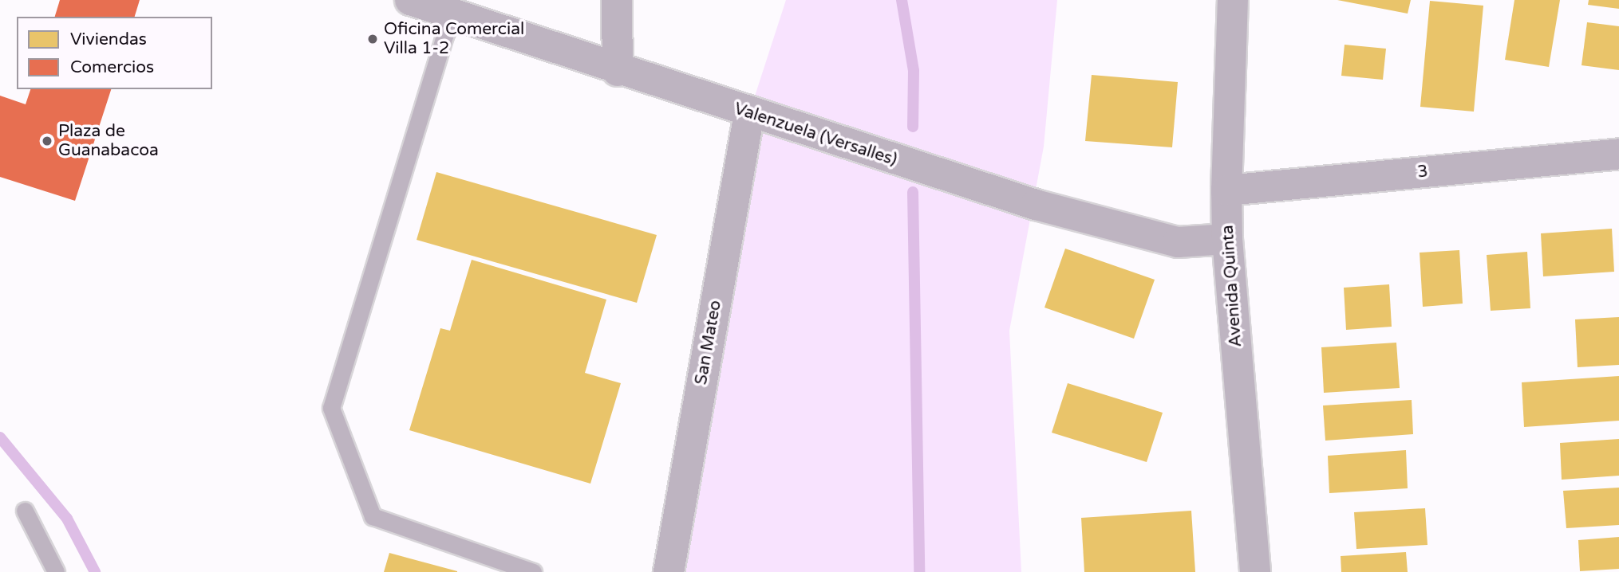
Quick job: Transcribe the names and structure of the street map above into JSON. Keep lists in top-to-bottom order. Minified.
{"streets":{"street":["Valenzuela (Versalles)","3","Avenida Quinta","San Mateo"]},"crossings":[["Valenzuela (Versalles)","Avenida Quinta"],["Valenzuela (Versalles)","San Mateo"],["3","Avenida Quinta"]],"places":["Oficina Comercial Villa 1-2","Plaza de Guanabacoa"],"legend":["Viviendas","Comercios"]}
